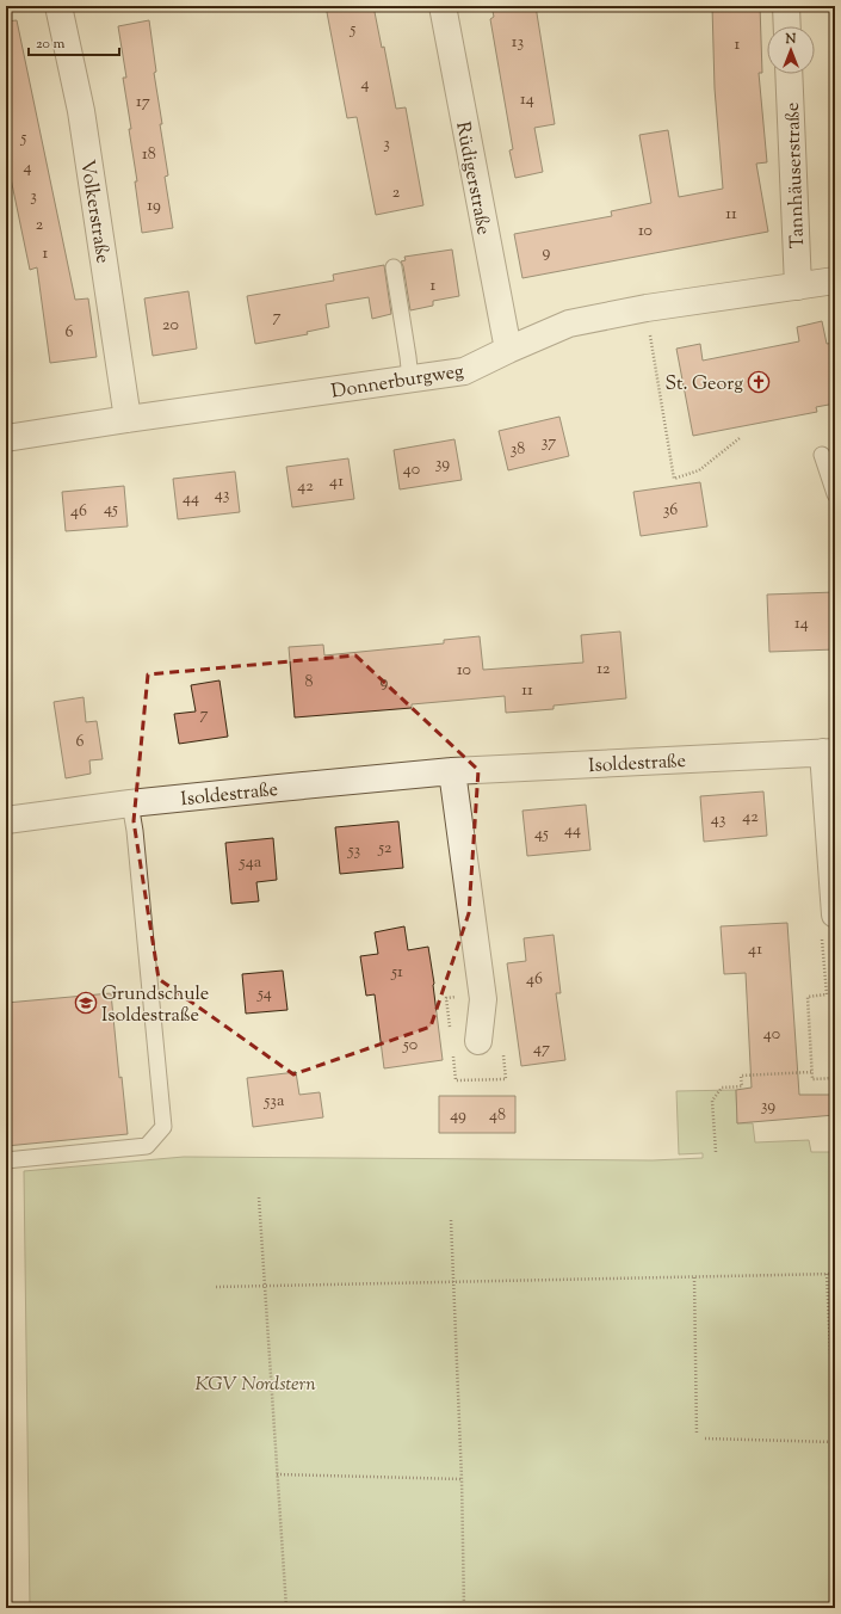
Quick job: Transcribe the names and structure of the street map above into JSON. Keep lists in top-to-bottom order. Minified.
{"streets":{"street":["Tannhäuserstraße","Rüdigerstraße","Volkerstraße","Donnerburgweg","Isoldestraße"]},"crossings":[["Tannhäuserstraße","Donnerburgweg"],["Rüdigerstraße","Donnerburgweg"],["Volkerstraße","Donnerburgweg"]],"parks":["KGV Nordstern"],"places":{"church":["St. Georg"],"school or university":["Grundschule Isoldestraße"]},"house_numbers":["5","13","1","4","14","17","5","3","18","4","2","3","19","11","2","10","9","1","1","7","20","6","37","38","39","40","41","42","43","44","45","36","46","14","12","10","8","9","11","7","6","42","43","44","45","52","53","54a","41","51","46","54","40","50","47","53a","39","49","48"],"scale_bar":"20 m","north":"top"}
